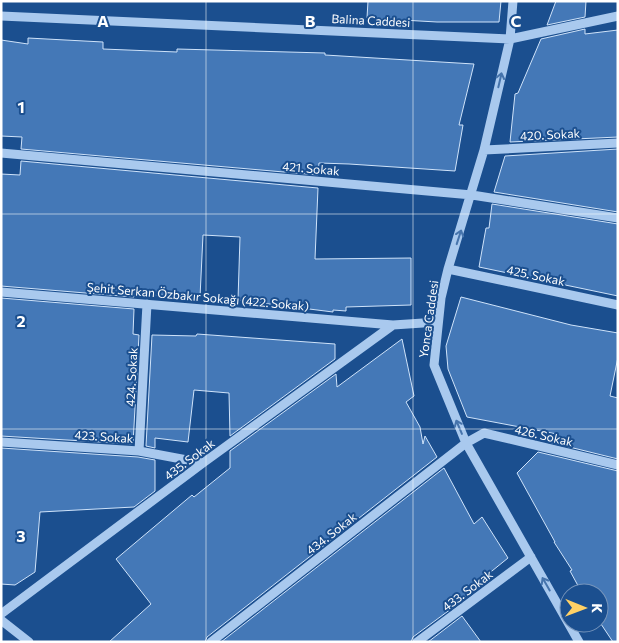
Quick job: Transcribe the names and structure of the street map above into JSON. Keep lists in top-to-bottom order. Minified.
{"streets":{"street":["Balina Caddesi","420. Sokak","421. Sokak","425. Sokak","Şehit Serkan Özbakır Sokağı (422. Sokak)","Yonca Caddesi","424. Sokak","426. Sokak","423. Sokak","435. Sokak","434. Sokak","433. Sokak"]},"crossings":[["Balina Caddesi","Yonca Caddesi"],["420. Sokak","Yonca Caddesi"],["421. Sokak","Yonca Caddesi"],["425. Sokak","Yonca Caddesi"],["Şehit Serkan Özbakır Sokağı (422. Sokak)","Yonca Caddesi"],["Şehit Serkan Özbakır Sokağı (422. Sokak)","424. Sokak"],["Şehit Serkan Özbakır Sokağı (422. Sokak)","435. Sokak"],["Yonca Caddesi","426. Sokak"],["Yonca Caddesi","434. Sokak"],["Yonca Caddesi","433. Sokak"],["424. Sokak","423. Sokak"],["426. Sokak","434. Sokak"],["423. Sokak","435. Sokak"]],"one_way":["Yonca Caddesi"],"north":"right","grid":{"columns":["A","B","C"],"rows":["1","2","3"]}}
